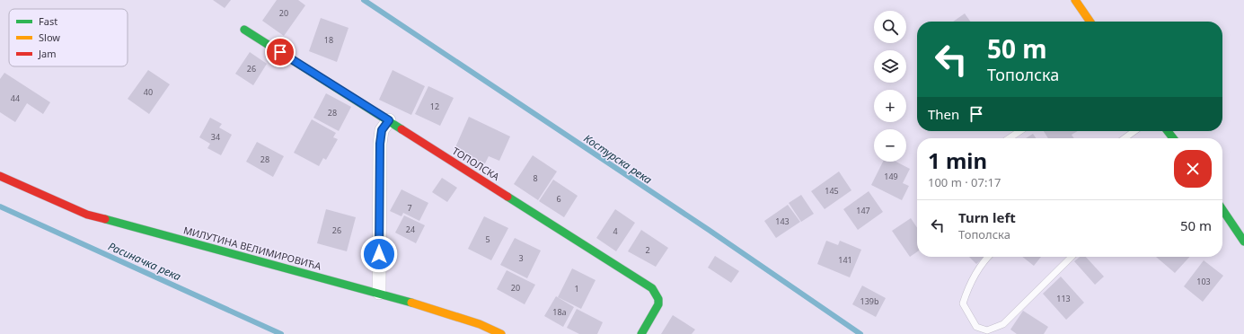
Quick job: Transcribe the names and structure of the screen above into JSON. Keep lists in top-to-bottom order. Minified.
{"streets":{"street":["ТОПОЛСКА","МИЛУТИНА ВЕЛИМИРОВИЋА"]},"water":["Костурска река","Расиначка река"],"house_numbers":["20","18","26","40","44","12","28","34","28","149","8","145","6","7","147","143","24","26","4","5","2","3","141","103","20","1","113","139b","18a"],"legend":["Fast","Slow","Jam"],"page":{"map_buttons":["+","−"],"turn":["50 m","Тополска"],"then":"Then","heading":["1 min","100 m · 07:17"],"list":[{"name":"Turn left","note":"Тополска","value":"50 m"}]}}
